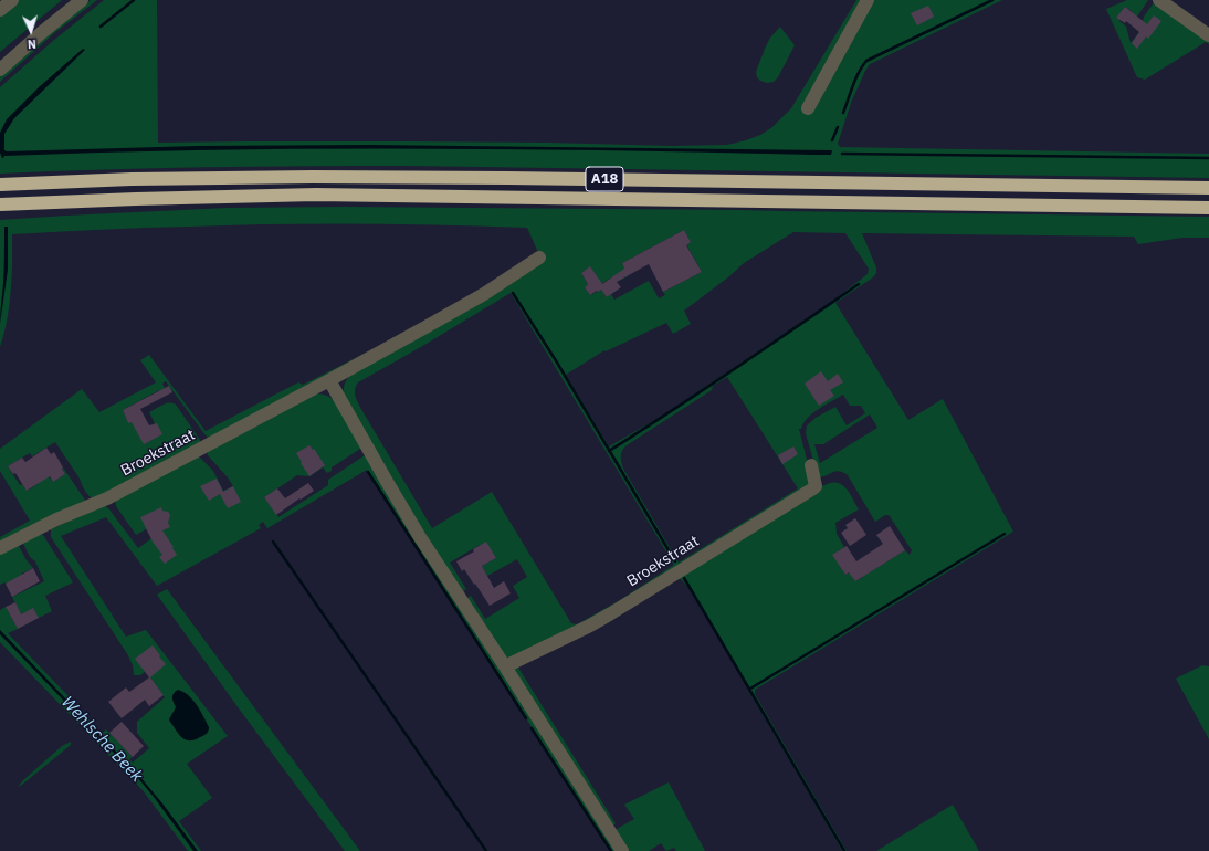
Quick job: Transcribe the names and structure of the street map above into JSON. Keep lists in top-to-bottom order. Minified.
{"streets":{"highway":["A18"],"street":["Broekstraat"]},"water":["Wehlsche Beek"],"north":"bottom"}
